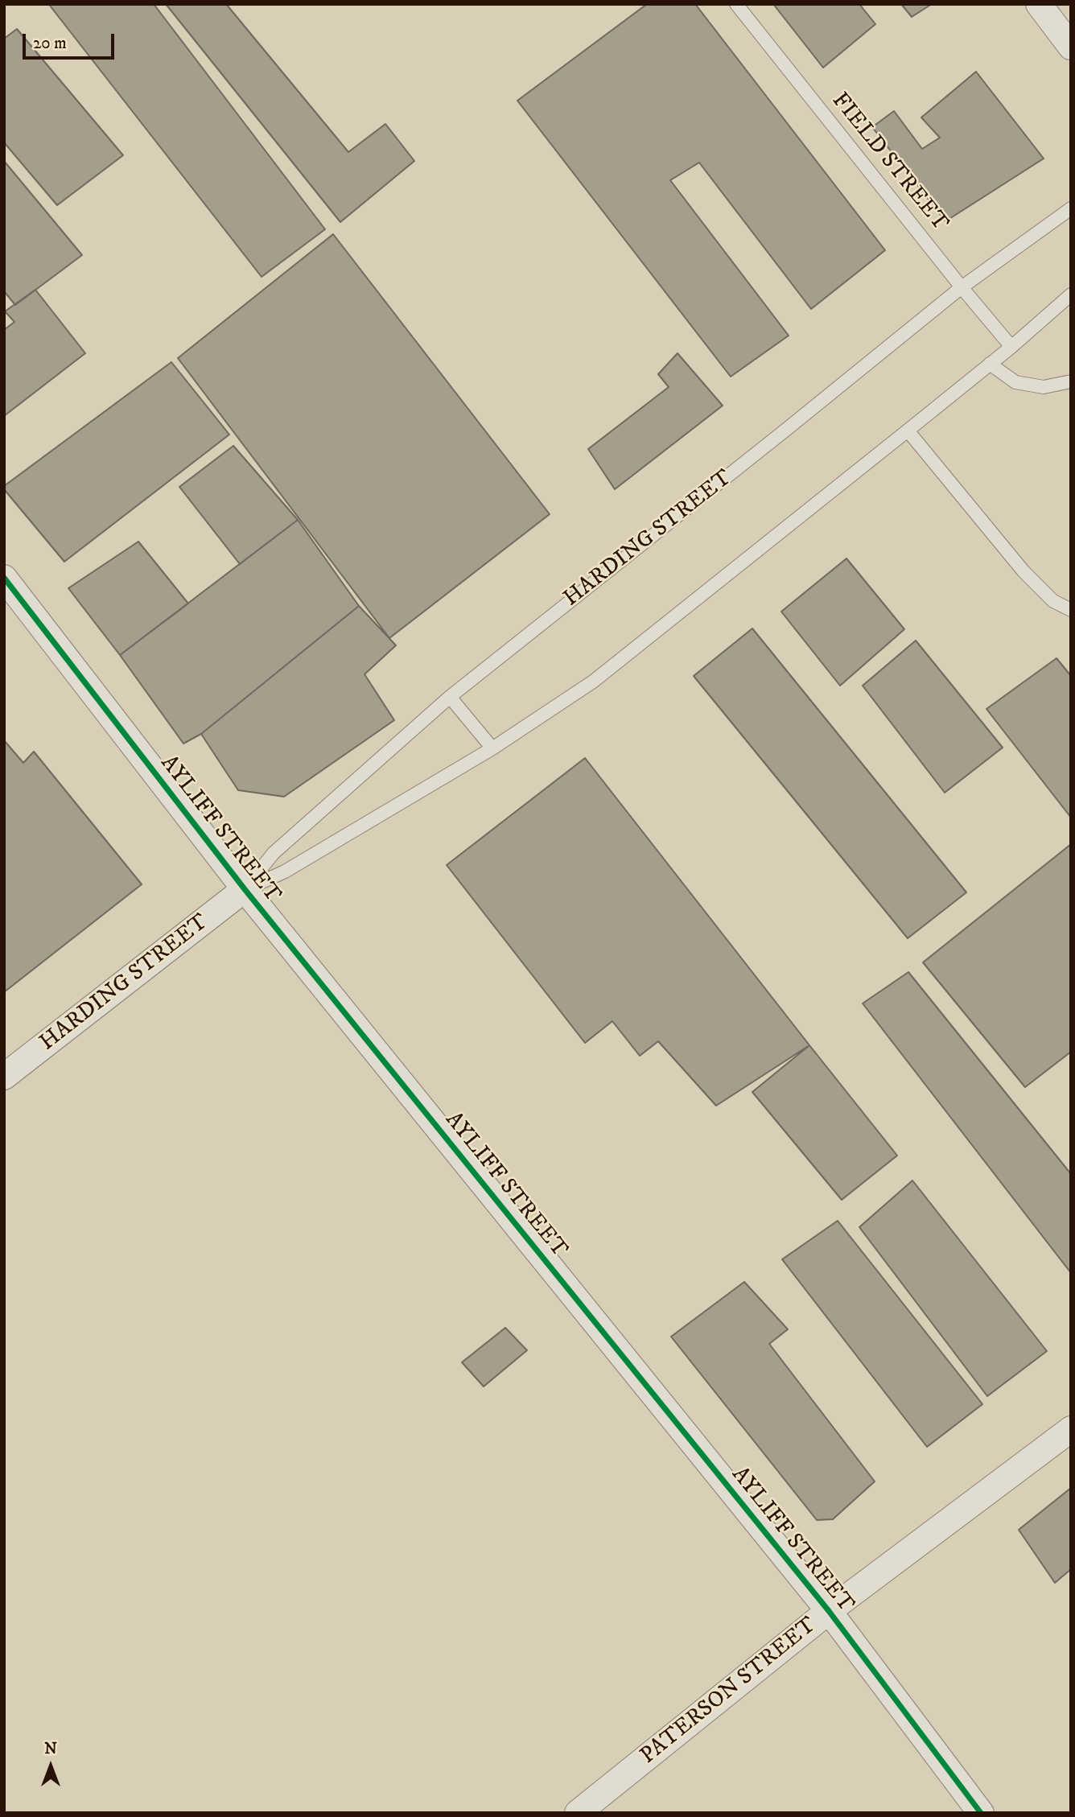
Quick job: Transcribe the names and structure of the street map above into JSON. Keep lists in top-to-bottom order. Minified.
{"streets":{"street":["HARDING STREET","AYLIFF STREET","PATERSON STREET"],"lane":["FIELD STREET"]},"crossings":[["FIELD STREET","HARDING STREET"],["HARDING STREET","AYLIFF STREET"],["AYLIFF STREET","PATERSON STREET"]],"scale_bar":"20 m","north":"top"}
